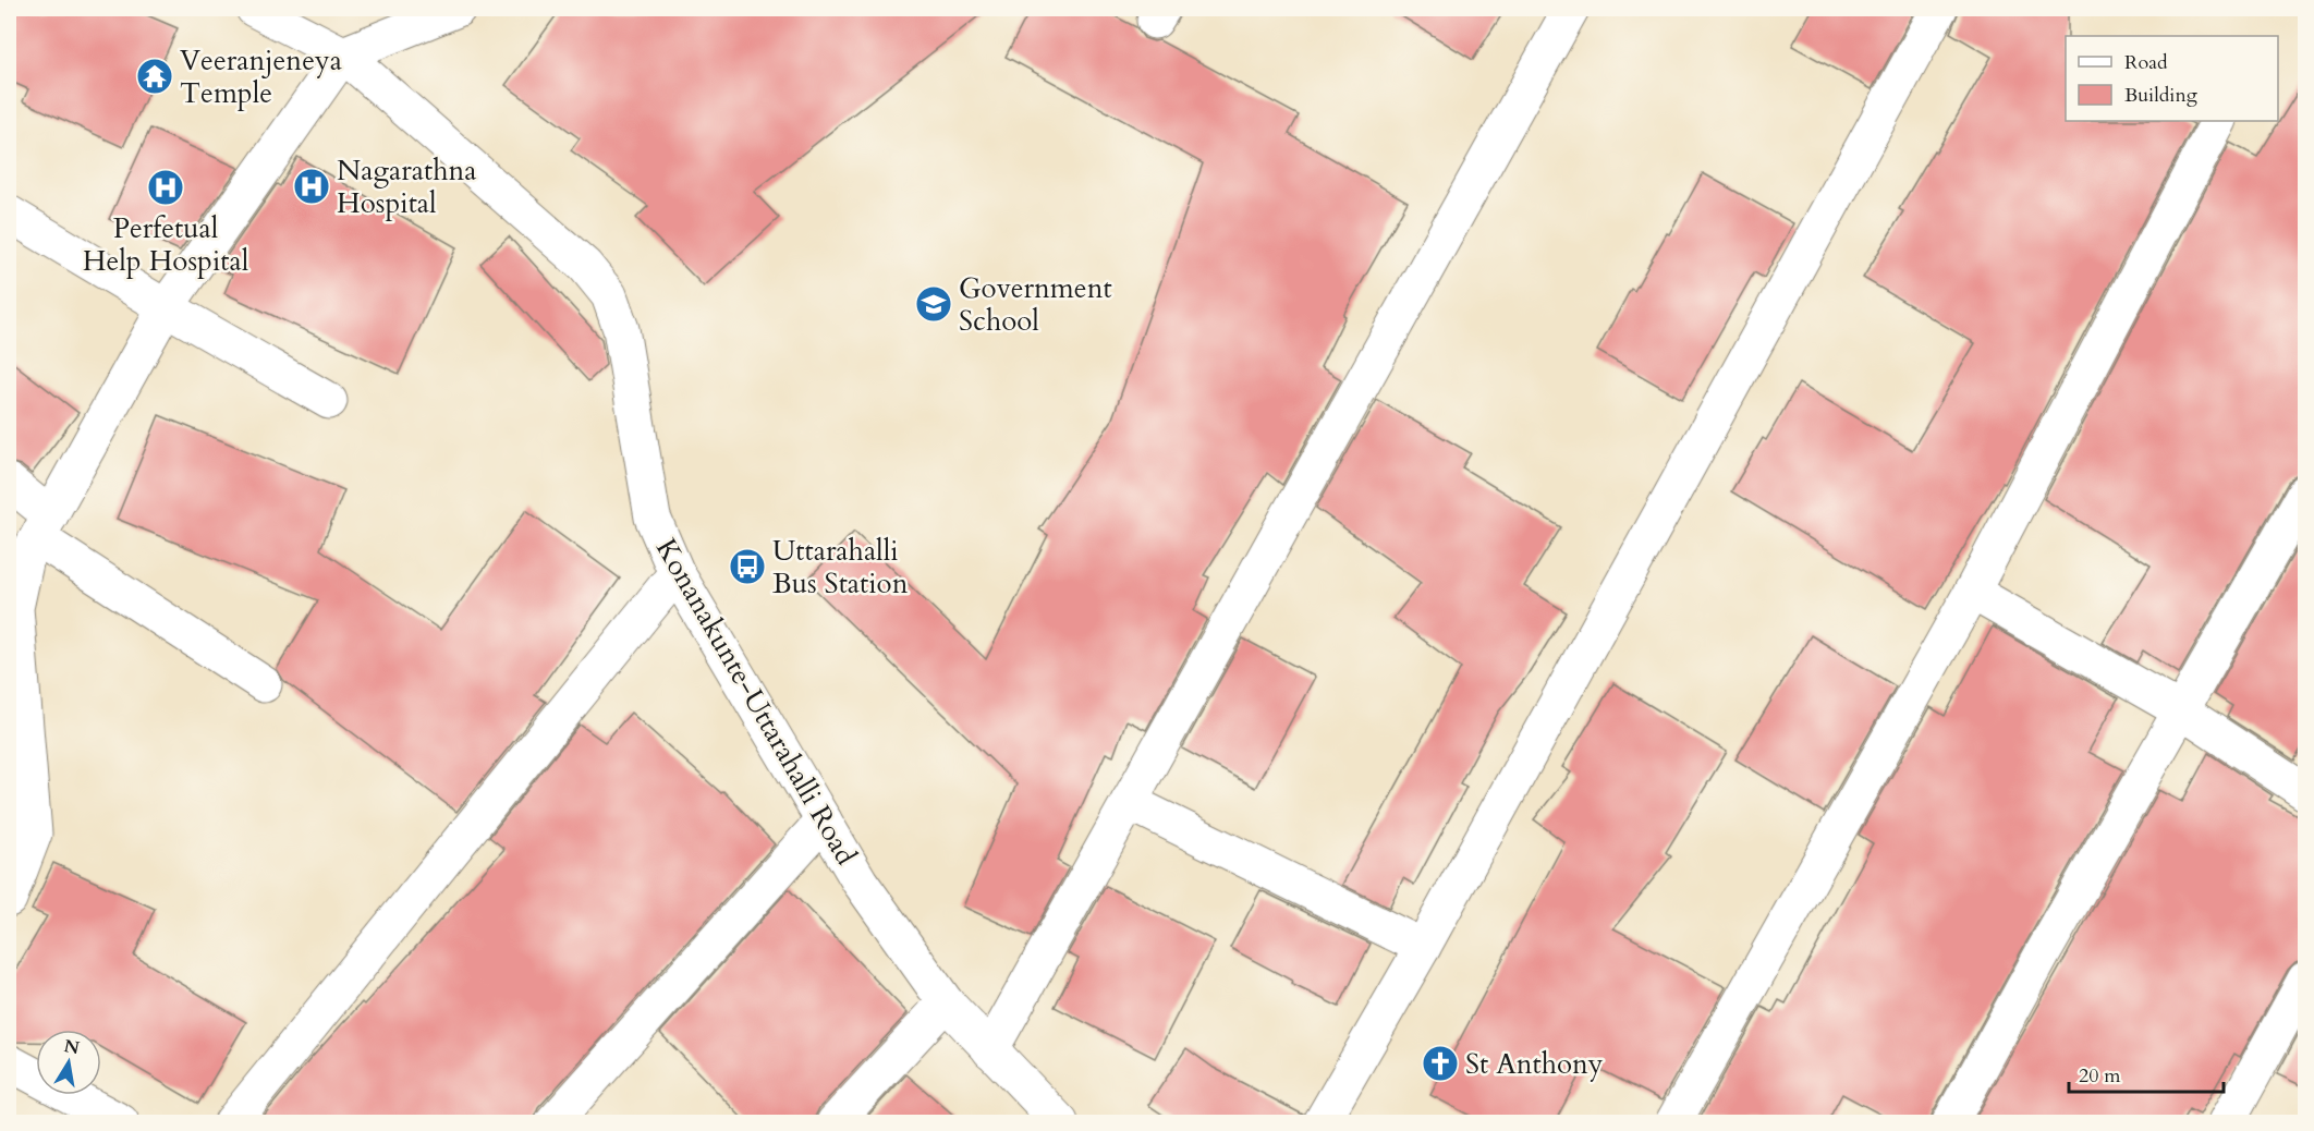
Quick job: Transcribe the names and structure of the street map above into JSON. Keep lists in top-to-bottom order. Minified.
{"streets":{"street":["Konanakunte-Uttarahalli Road"]},"places":{"temple":["Veeranjeneya Temple"],"hospital":["Nagarathna Hospital","Perfetual Help Hospital"],"school or university":["Government School"],"bus stop":["Uttarahalli Bus Station"],"church":["St Anthony"]},"legend":["Road","Building"],"scale_bar":"20 m","north":"top"}
